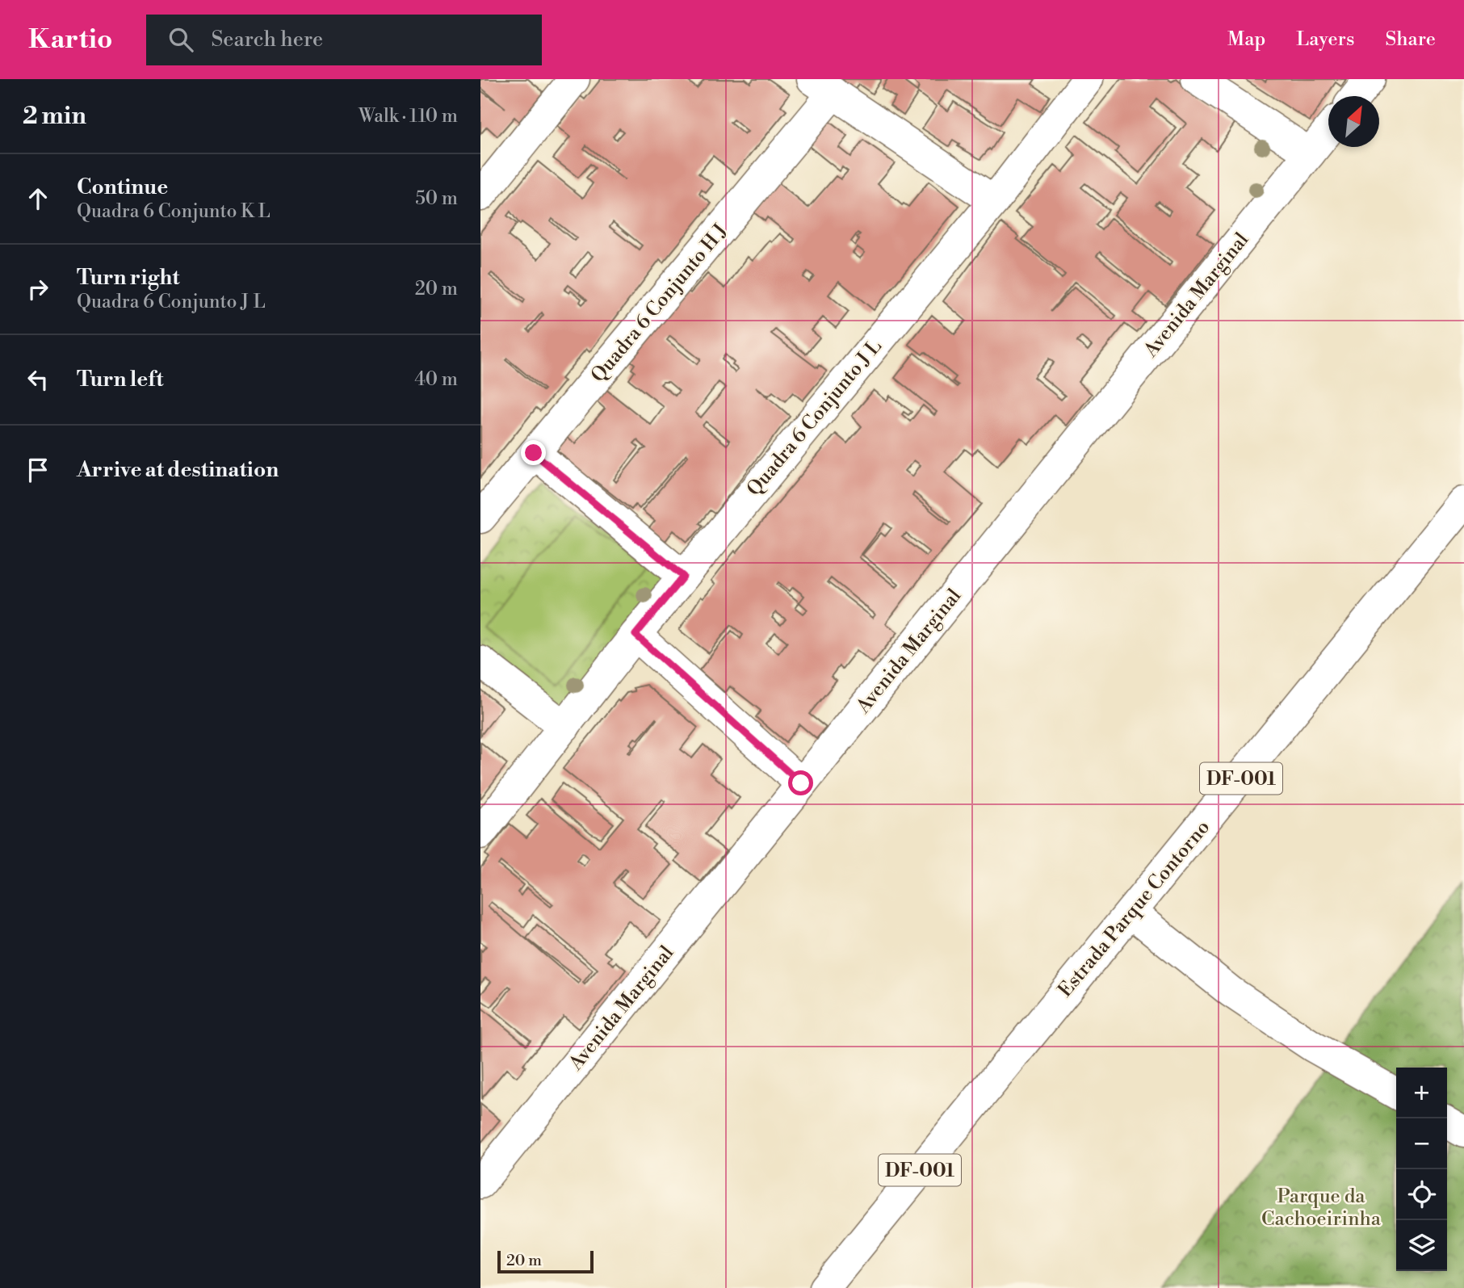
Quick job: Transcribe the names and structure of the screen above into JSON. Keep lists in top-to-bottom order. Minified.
{"streets":{"street":["Avenida Marginal","Quadra 6 Conjunto H J","Quadra 6 Conjunto J L","DF-001","Estrada Parque Contorno"]},"parks":["Parque da Cachoeirinha"],"scale_bar":"20 m","north":"top right","page":{"header":"Kartio","search":"Search here","nav":["Map","Layers","Share"],"heading":["2 min","Walk · 110 m"],"list":[["Continue","Quadra 6 Conjunto K L","50 m"],["Turn right","Quadra 6 Conjunto J L","20 m"],["Turn left","40 m"],"Arrive at destination"],"map_buttons":["+","−"],"scale":"20 m"}}
